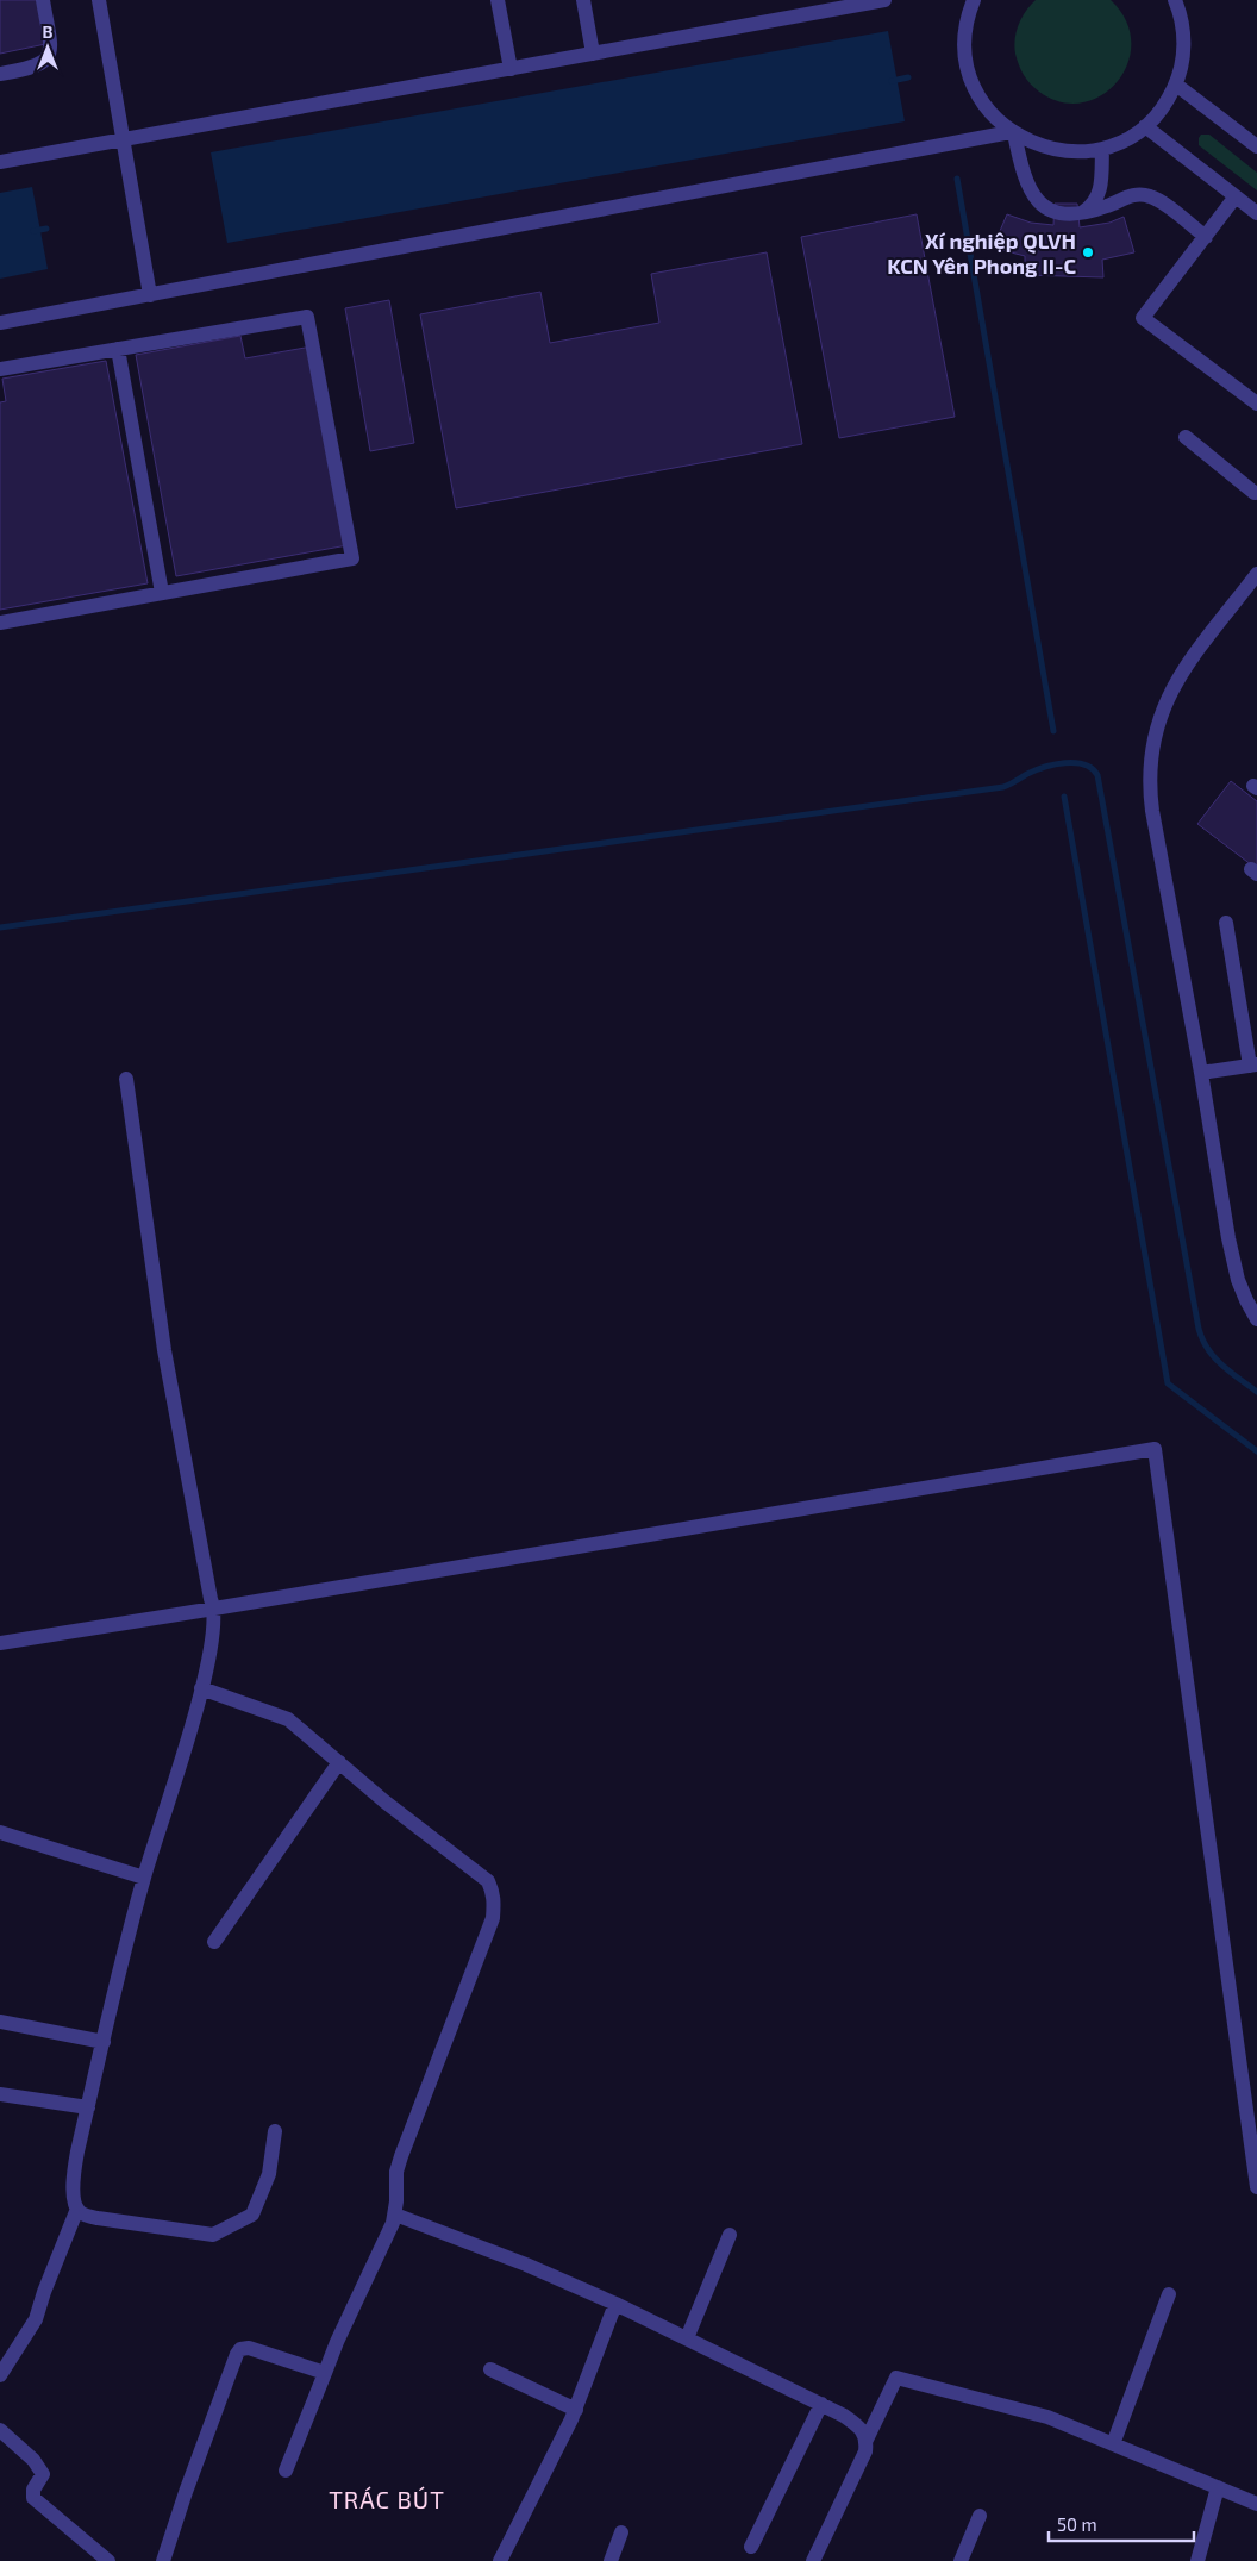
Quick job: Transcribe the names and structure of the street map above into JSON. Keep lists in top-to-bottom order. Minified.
{"districts":["TRÁC BÚT"],"places":["Xí nghiệp QLVH KCN Yên Phong II-C"],"scale_bar":"50 m","north":"top"}
